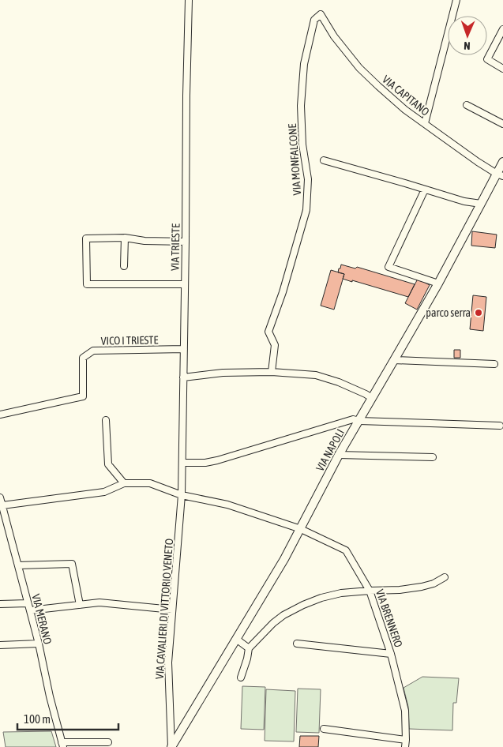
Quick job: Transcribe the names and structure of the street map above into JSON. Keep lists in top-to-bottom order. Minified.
{"streets":{"street":["VIA CAPITANO","VIA MONFALCONE","VIA TRIESTE","VICO I TRIESTE","VIA NAPOLI","VIA CAVALIERI DI VITTORIO VENETO","VIA BRENNERO","VIA MERANO"]},"crossings":[["VIA CAPITANO","VIA MONFALCONE"],["VIA CAPITANO","VIA NAPOLI"],["VIA TRIESTE","VICO I TRIESTE"],["VIA TRIESTE","VIA CAVALIERI DI VITTORIO VENETO"],["VIA TRIESTE","VIA BRENNERO"],["VIA NAPOLI","VIA CAVALIERI DI VITTORIO VENETO"],["VIA NAPOLI","VIA BRENNERO"],["VIA CAVALIERI DI VITTORIO VENETO","VIA BRENNERO"]],"places":["parco serra"],"scale_bar":"100 m","north":"bottom"}
